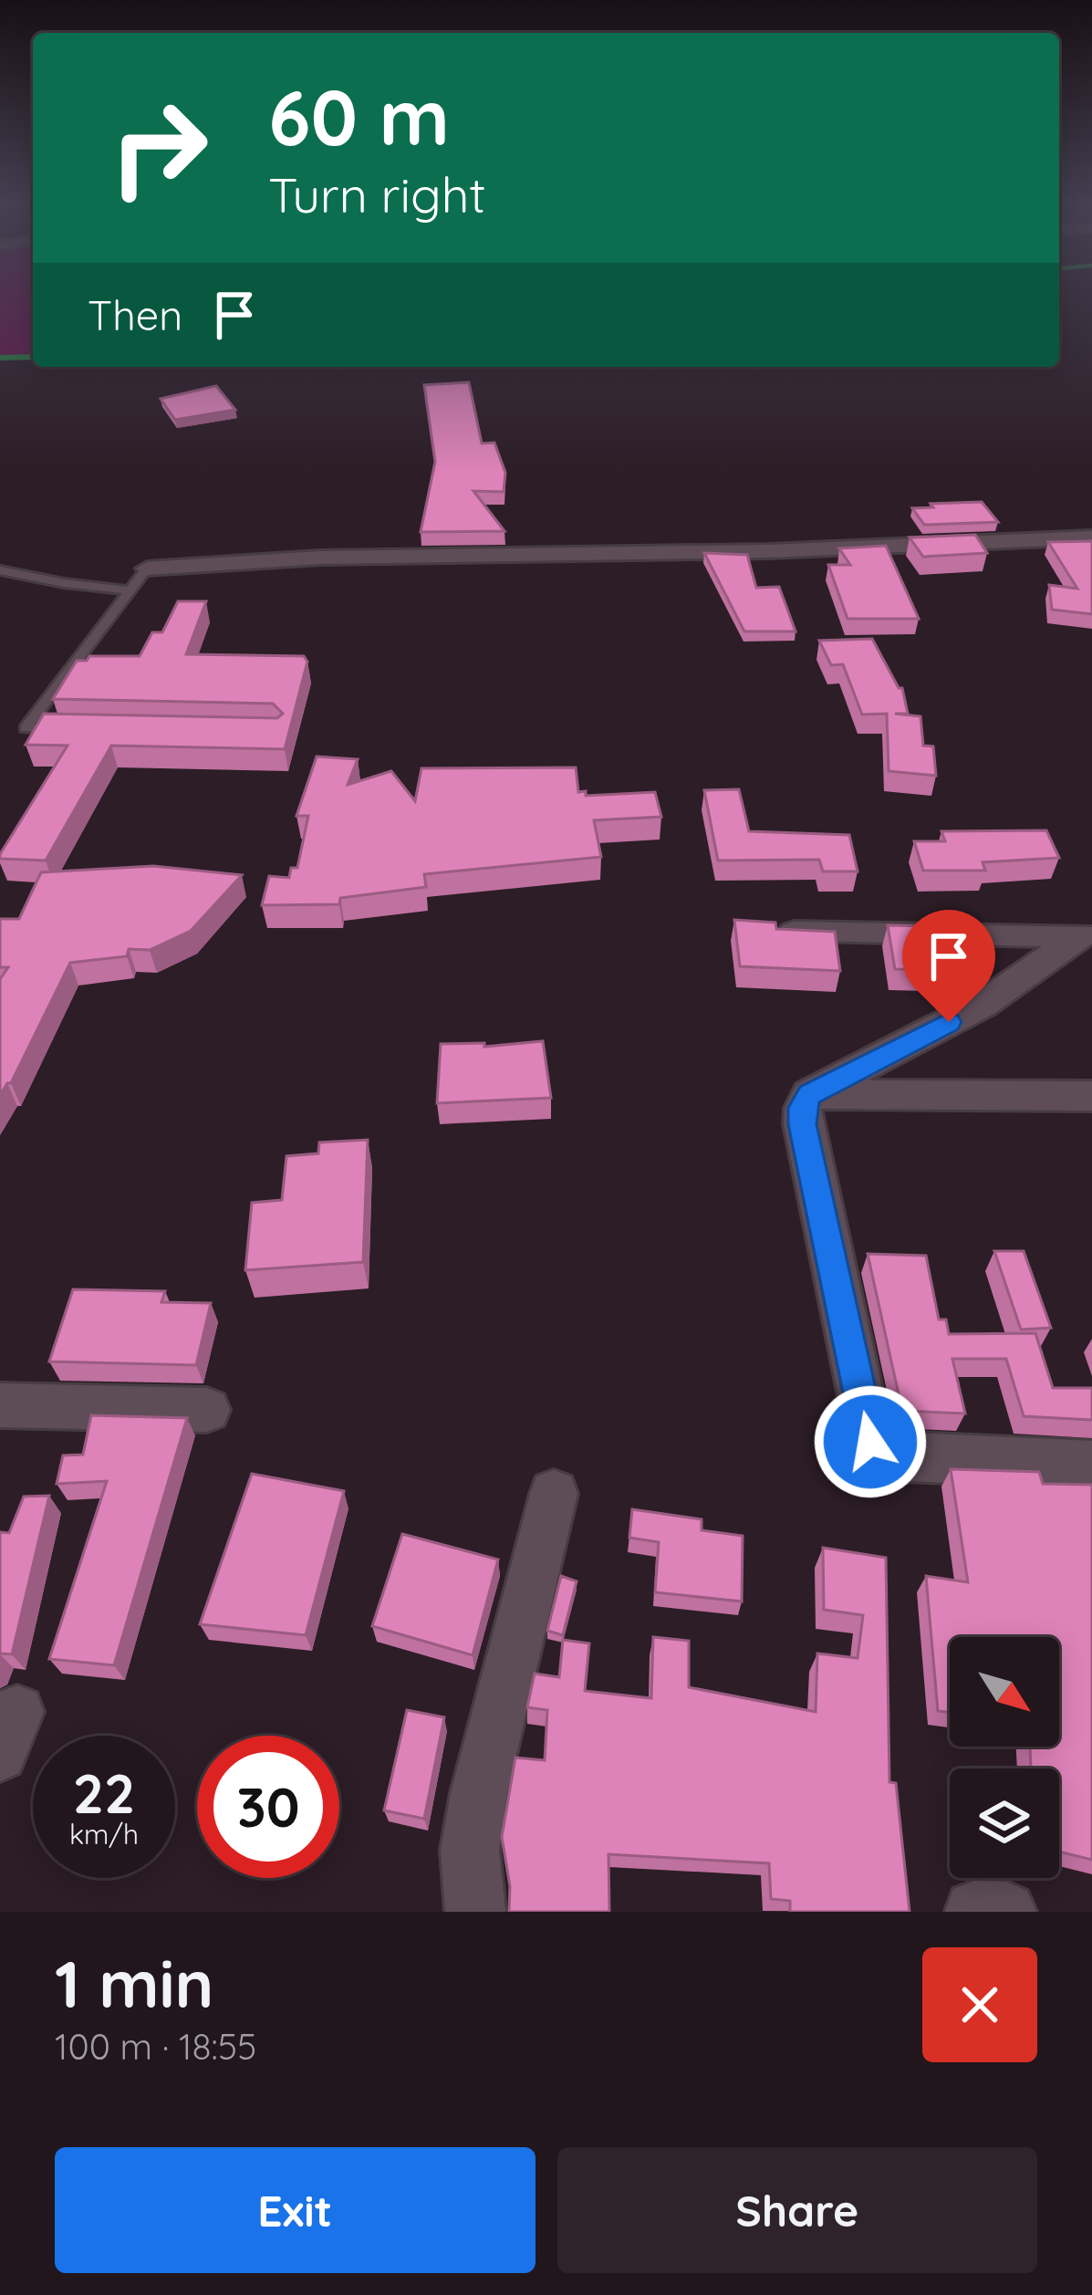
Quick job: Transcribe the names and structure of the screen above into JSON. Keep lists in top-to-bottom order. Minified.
{"north":"bottom right","page":{"turn":["60 m","Turn right"],"then":"Then","speed":"22 km/h","limit":"30","heading":["1 min","100 m · 18:55"],"buttons":["Exit","Share"]}}
